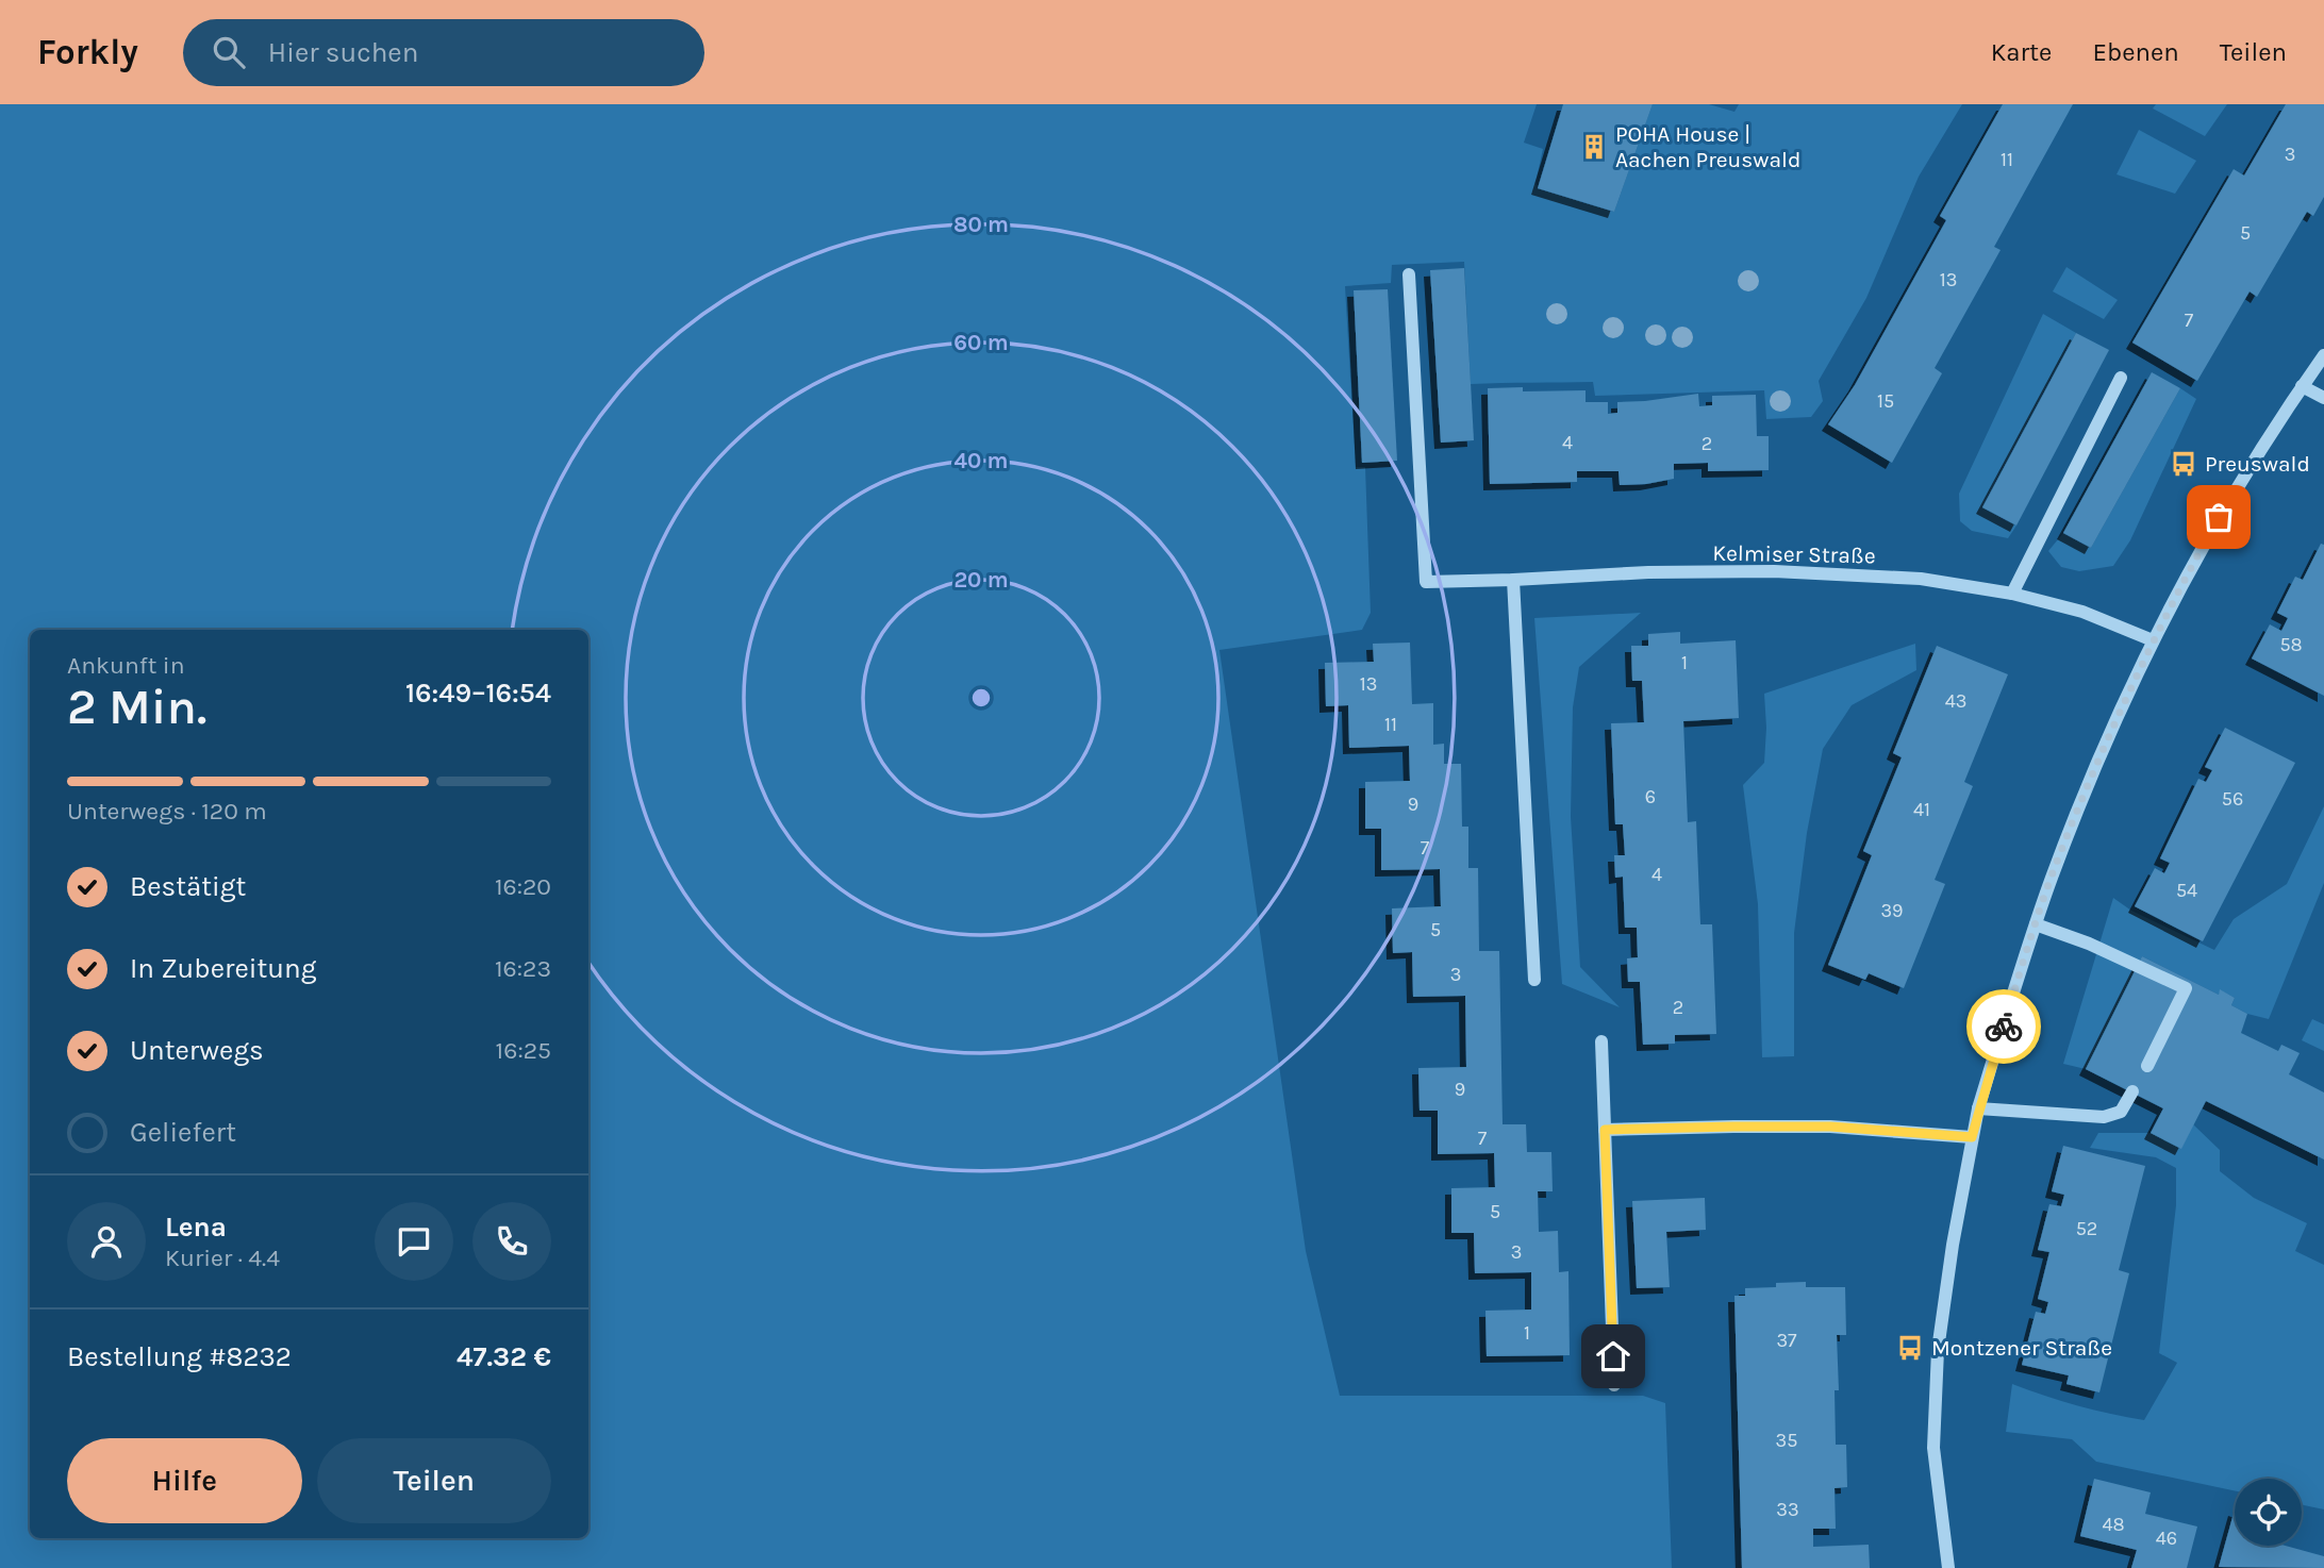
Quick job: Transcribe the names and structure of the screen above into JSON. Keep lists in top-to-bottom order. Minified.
{"streets":{"street":["Kelmiser Straße"]},"places":{"building":["POHA House | Aachen Preuswald"],"bus stop":["Preuswald","Montzener Straße"]},"house_numbers":["3","11","5","13","7","15","4","2","58","1","13","43","11","6","56","9","41","7","4","54","39","5","3","2","9","7","5","52","3","1","37","35","33","48","46"],"page":{"header":"Forkly","search":"Hier suchen","nav":["Karte","Ebenen","Teilen"],"heading":["2 Min.","Ankunft in","16:49–16:54"],"panel":["Lena","Kurier · 4.4","Bestellung #8232","47.32 €"],"bar":"Unterwegs · 120 m","list":[["Bestätigt","16:20"],["In Zubereitung","16:23"],["Unterwegs","16:25"],"Geliefert"],"buttons":["Hilfe","Teilen"]},"rings":["80 m","60 m","40 m","20 m"]}
